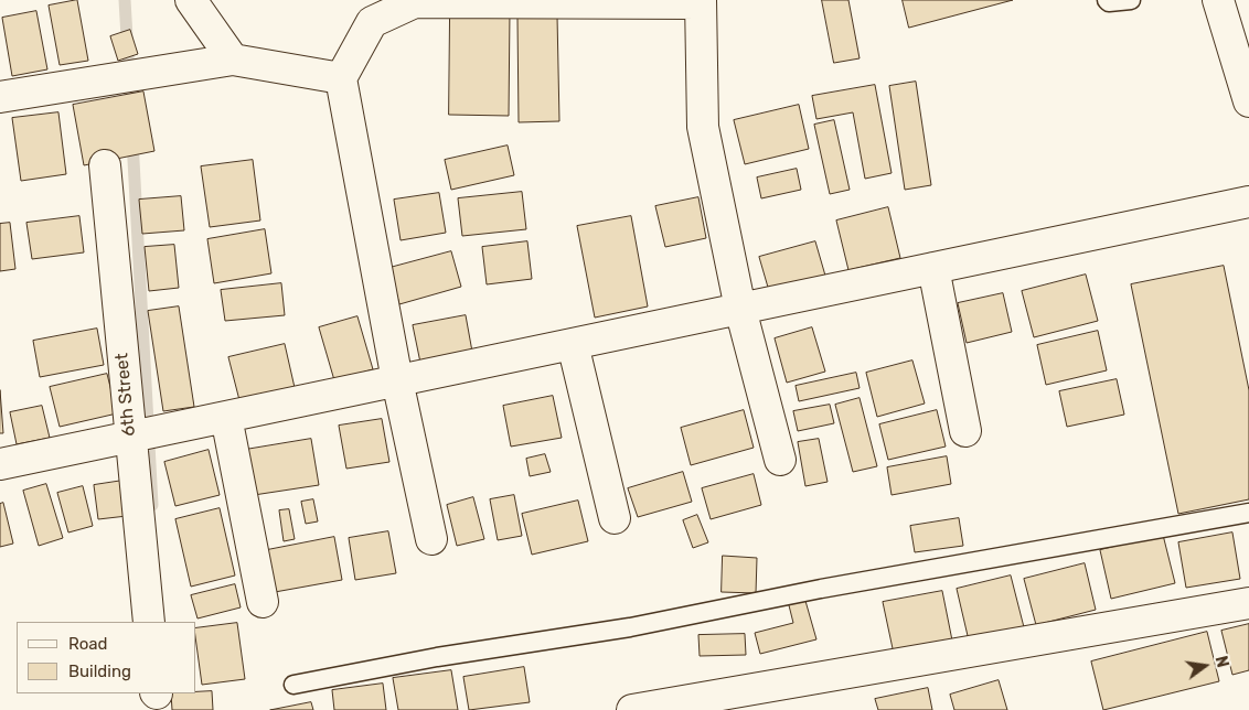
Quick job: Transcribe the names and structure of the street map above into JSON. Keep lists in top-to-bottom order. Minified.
{"streets":{"street":["6th Street"]},"legend":["Road","Building"],"north":"right"}
